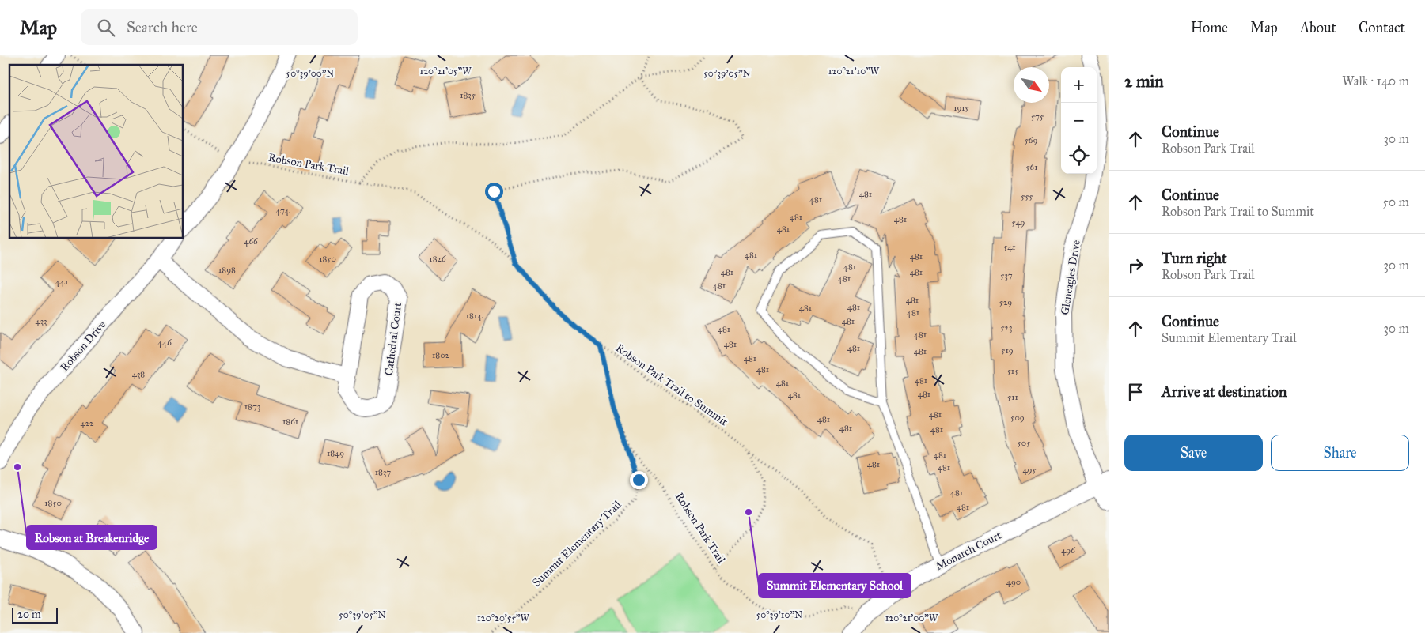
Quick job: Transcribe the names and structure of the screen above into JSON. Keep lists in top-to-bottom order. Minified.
{"streets":{"street":["Gleneagles Drive","Cathedral Court","Robson Drive","Monarch Court"],"path":["Robson Park Trail","Robson Park Trail to Summit","Summit Elementary Trail"]},"crossings":[["Robson Park Trail","Robson Park Trail to Summit"],["Robson Park Trail","Summit Elementary Trail"],["Robson Park Trail","Monarch Court"],["Gleneagles Drive","Monarch Court"]],"places":["Robson at Breakenridge","Summit Elementary School"],"house_numbers":["1835","1915","575","569","561","481","555","481","474","481","481","549","481","466","541","481","481","1850","1826","481","1898","481","481","537","481","441","481","481","529","481","481","481","1814","433","481","523","481","481","446","481","481","519","481","1802","481","481","515","438","481","481","481","481","511","1873","481","509","481","1861","422","481","481","505","1849","481","481","481","495","1837","481","1850","481","496","490"],"scale_bar":"20 m","north":"bottom right","page":{"header":"Map","search":"Search here","nav":["Home","Map","About","Contact"],"heading":["2 min","Walk · 140 m"],"map_buttons":["+","−"],"list":[["Continue","Robson Park Trail","30 m"],["Continue","Robson Park Trail to Summit","50 m"],["Turn right","Robson Park Trail","30 m"],["Continue","Summit Elementary Trail","30 m"],"Arrive at destination"],"buttons":["Save","Share"],"scale":"20 m"},"coordinates":["120°21'10\"W","120°21'05\"W","50°39'00\"N","50°39'05\"N","50°39'10\"N","120°20'55\"W","120°21'00\"W"]}
